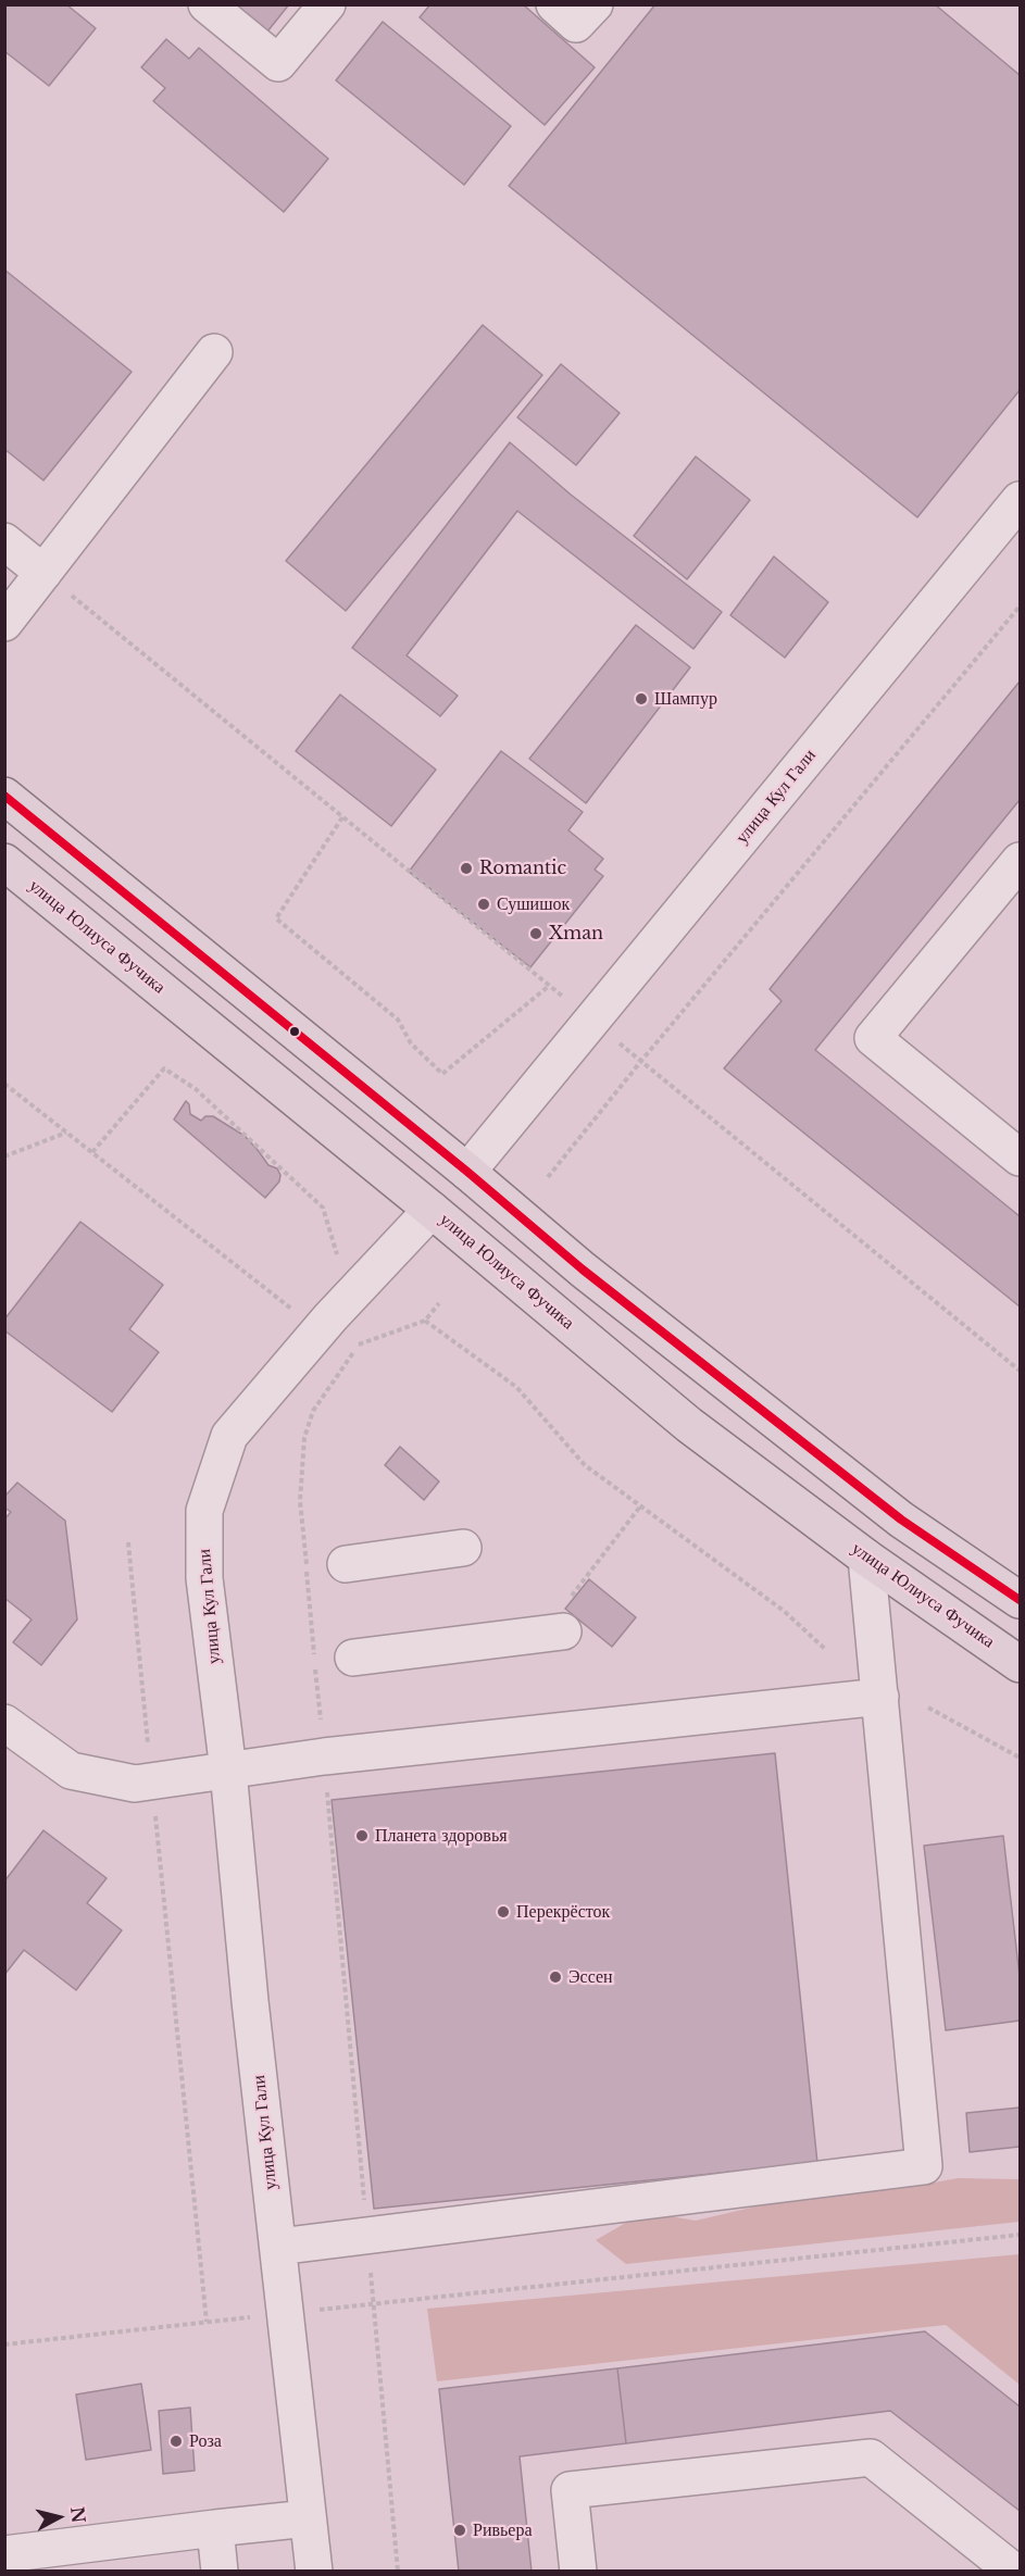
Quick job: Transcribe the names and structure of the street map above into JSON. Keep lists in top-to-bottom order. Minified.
{"streets":{"main road":["улица Кул Гали","улица Юлиуса Фучика"]},"crossings":[["улица Кул Гали","улица Юлиуса Фучика"]],"places":["Шампур","Romantic","Сушишок","Xman","Планета здоровья","Перекрёсток","Эссен","Роза","Ривьера"],"north":"right"}
